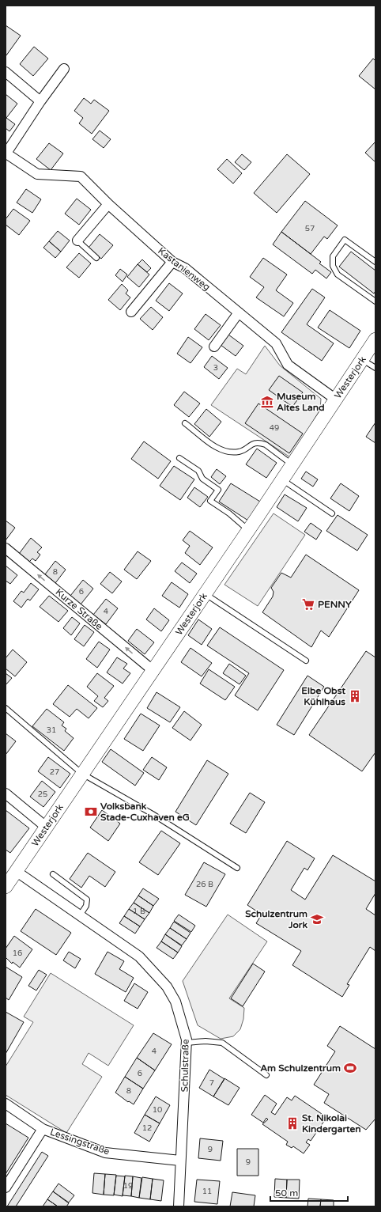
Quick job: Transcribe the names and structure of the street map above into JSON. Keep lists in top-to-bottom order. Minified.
{"streets":{"main road":["Westerjork"],"street":["Kastanienweg","Kurze Straße","Schulstraße","Lessingstraße"]},"crossings":[["Kastanienweg","Westerjork"],["Westerjork","Kurze Straße"],["Westerjork","Schulstraße"],["Schulstraße","Lessingstraße"]],"one_way":["Kurze Straße"],"places":{"museum":["Museum Altes Land"],"supermarket":["PENNY"],"building":["Elbe Obst Kühlhaus","St. Nikolai Kindergarten"],"bank":["Volksbank Stade-Cuxhaven eG"],"school or university":["Schulzentrum Jork"],"sports":["Am Schulzentrum"]},"house_numbers":["57","3","49","8","6","4","31","27","25","26 B","1 B","16","4","6","7","8","10","12","9","9","19","11"],"scale_bar":"50 m"}
